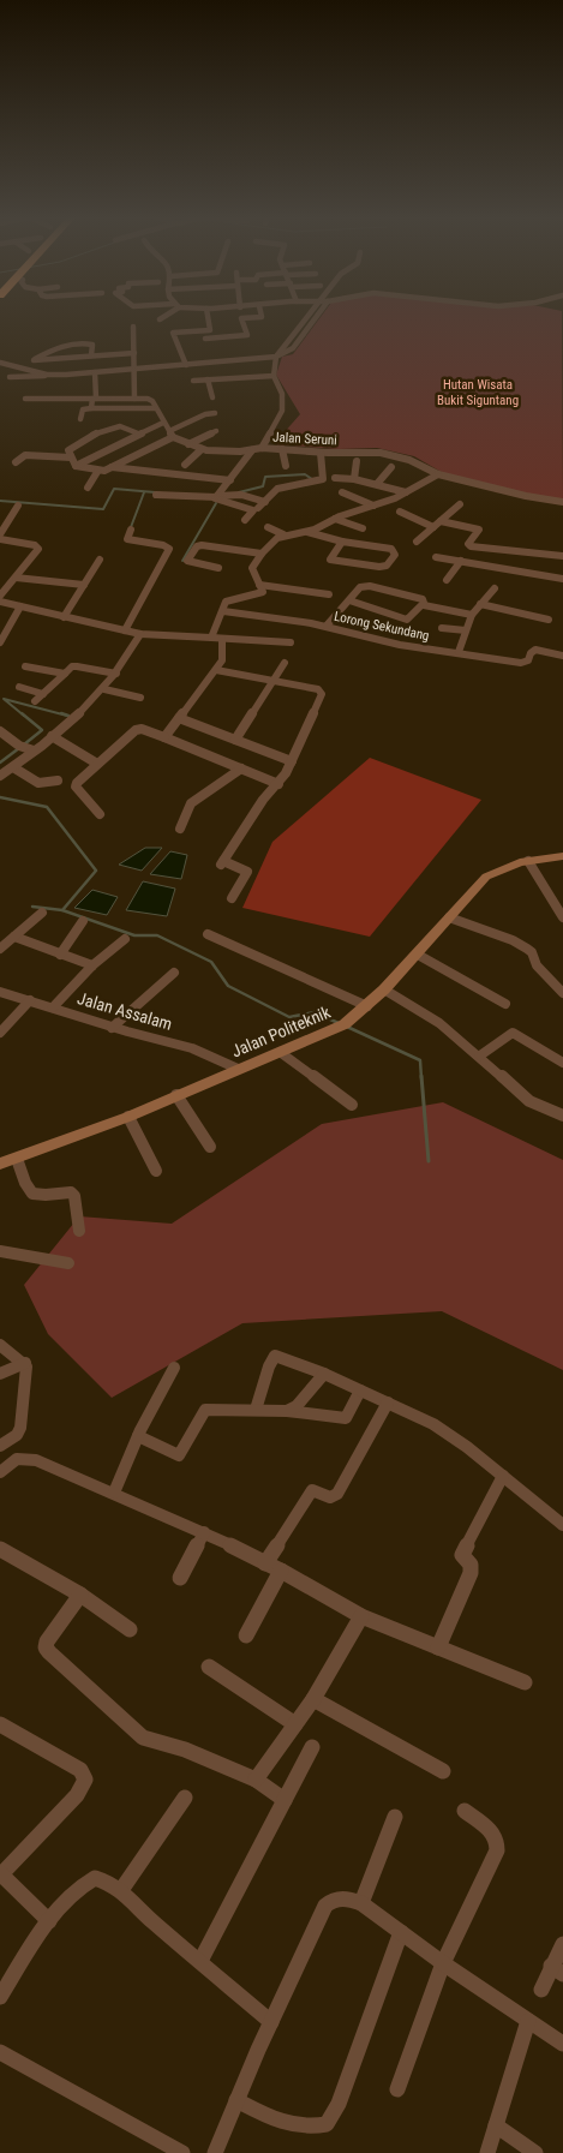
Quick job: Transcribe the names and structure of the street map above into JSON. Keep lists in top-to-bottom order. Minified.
{"streets":{"street":["Jalan Seruni","Lorong Sekundang","Jalan Assalam","Jalan Politeknik"]},"crossings":[["Jalan Assalam","Jalan Politeknik"]],"parks":["Hutan Wisata Bukit Siguntang"]}
